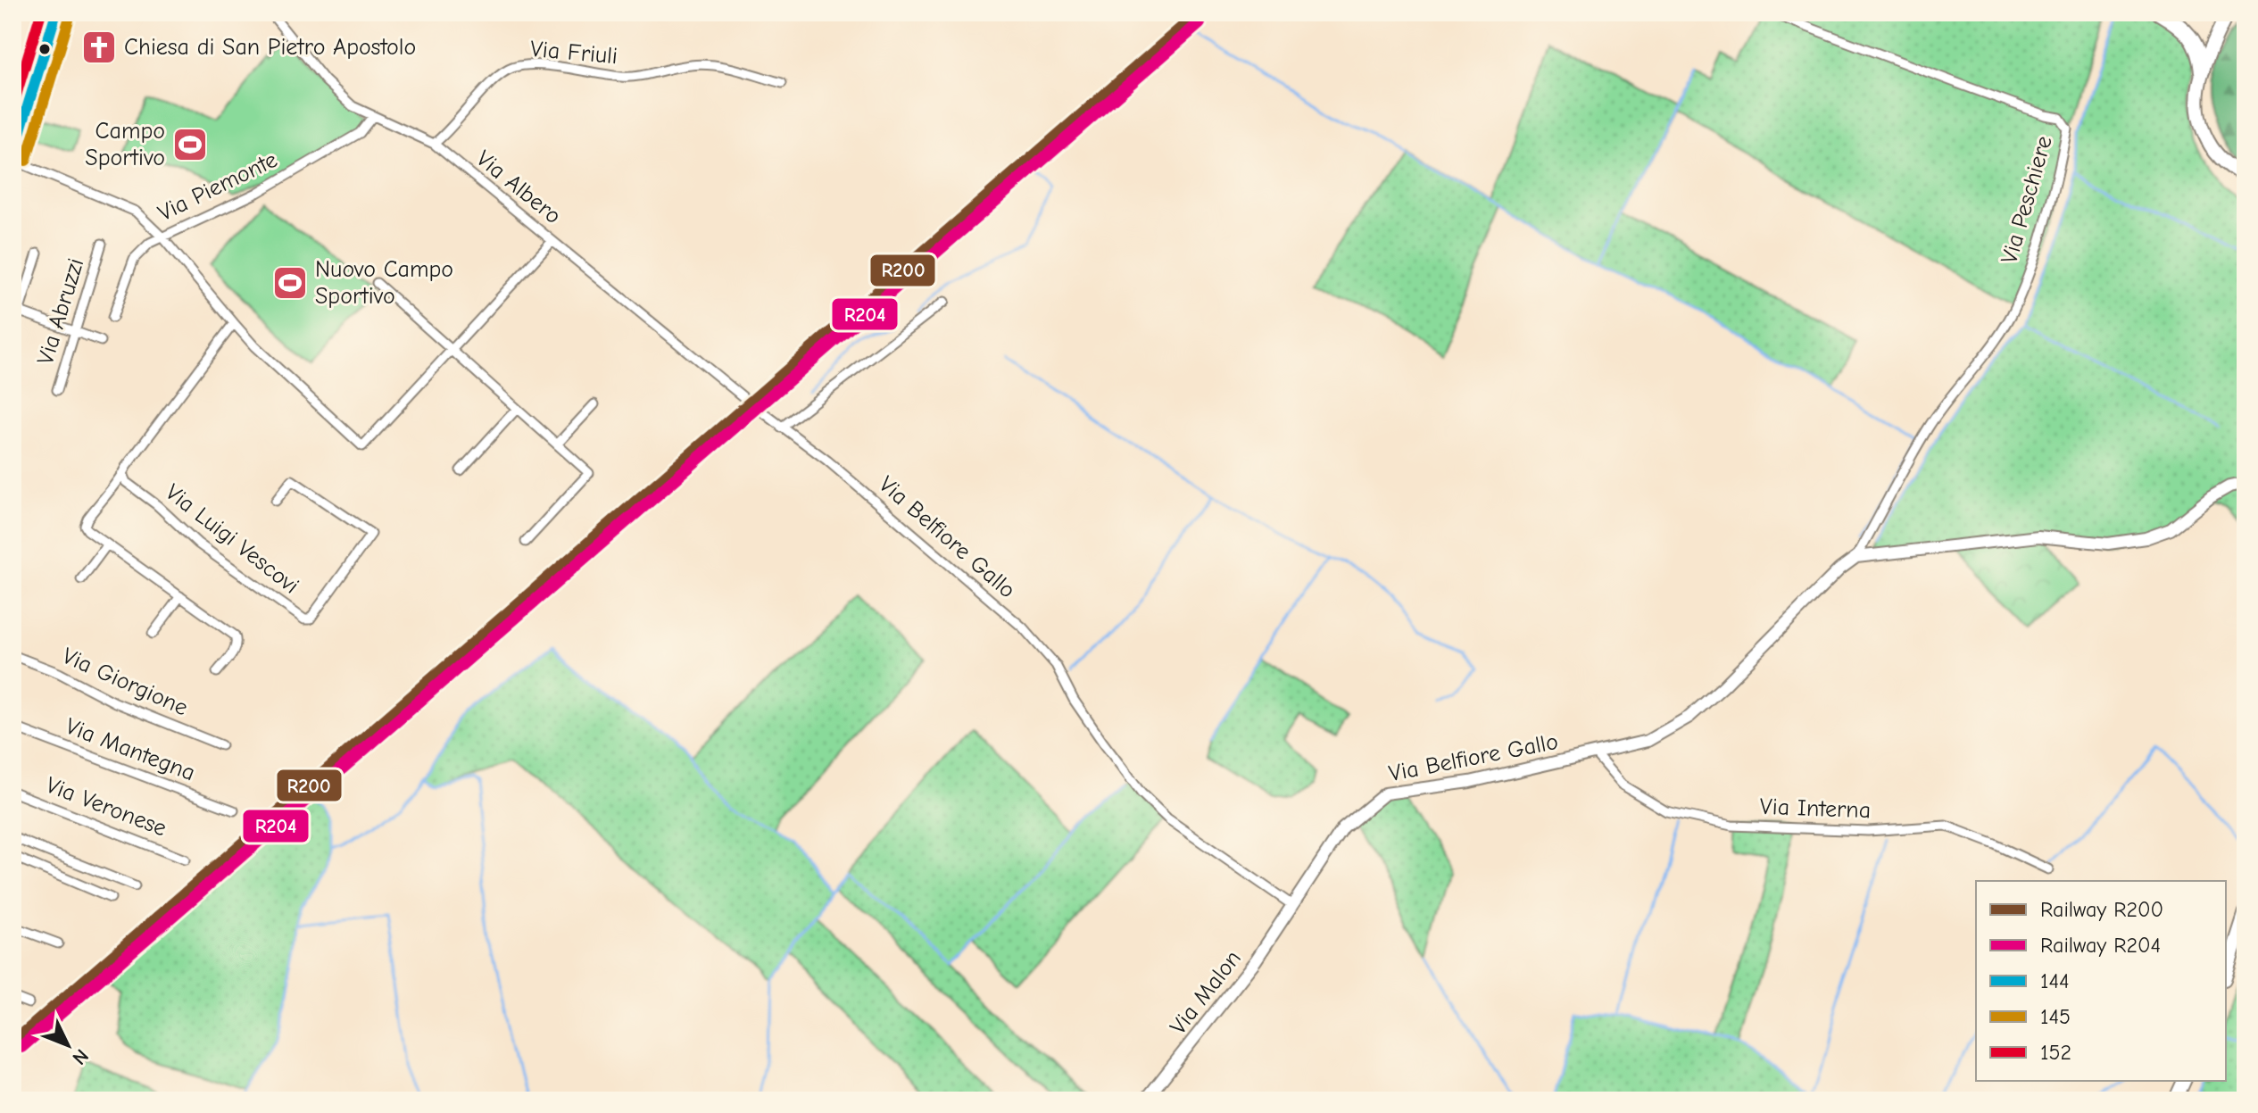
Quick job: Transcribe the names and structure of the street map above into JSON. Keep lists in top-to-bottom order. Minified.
{"streets":{"street":["Via Friuli","Via Piemonte","Via Albero","Via Peschiere","Via Abruzzi","Via Belfiore Gallo","Via Luigi Vescovi","Via Giorgione","Via Mantegna","Via Veronese","Via Interna","Via Malon"]},"crossings":[["Via Friuli","Via Albero"],["Via Piemonte","Via Albero"],["Via Albero","Via Belfiore Gallo"],["Via Peschiere","Via Belfiore Gallo"],["Via Belfiore Gallo","Via Interna"],["Via Belfiore Gallo","Via Malon"]],"places":{"church":["Chiesa di San Pietro Apostolo"],"sports":["Campo Sportivo","Nuovo Campo Sportivo"]},"lines":["rail line R200","transit line 144","transit line 152","transit line 145","rail line R204"],"legend":["Railway R200","Railway R204","144","145","152"],"north":"bottom right"}
